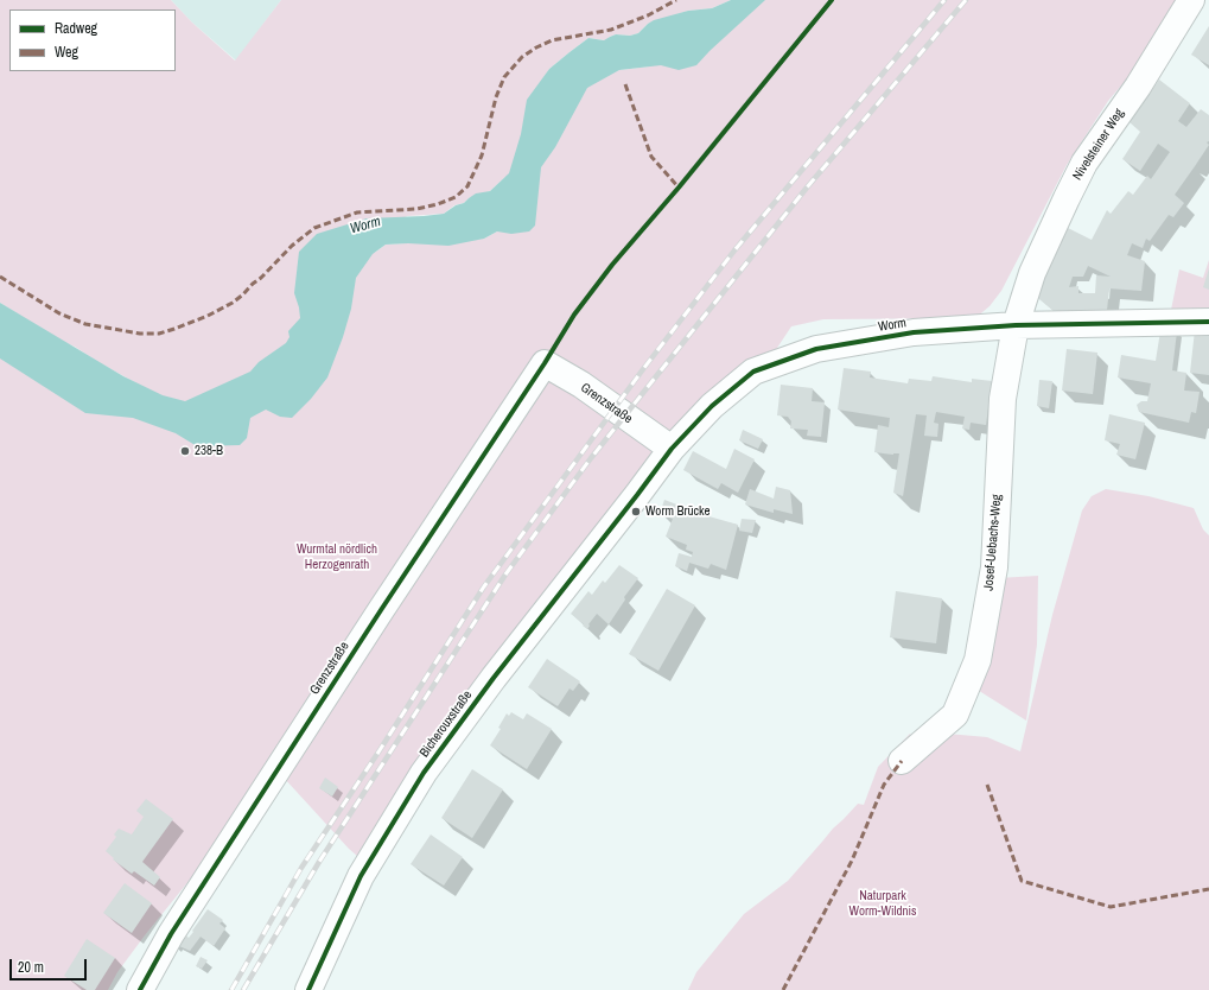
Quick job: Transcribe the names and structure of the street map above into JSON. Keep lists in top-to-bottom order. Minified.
{"streets":{"street":["Nivelsteiner Weg","Worm","Grenzstraße","Josef-Uebachs-Weg","Bicherouxstraße"]},"crossings":[["Nivelsteiner Weg","Worm"],["Nivelsteiner Weg","Josef-Uebachs-Weg"],["Worm","Grenzstraße"],["Worm","Josef-Uebachs-Weg"],["Worm","Bicherouxstraße"]],"water":["Worm"],"parks":["Wurmtal nördlich Herzogenrath","Naturpark Worm-Wildnis"],"places":["238-B","Worm Brücke"],"legend":["Radweg","Weg"],"scale_bar":"20 m"}
